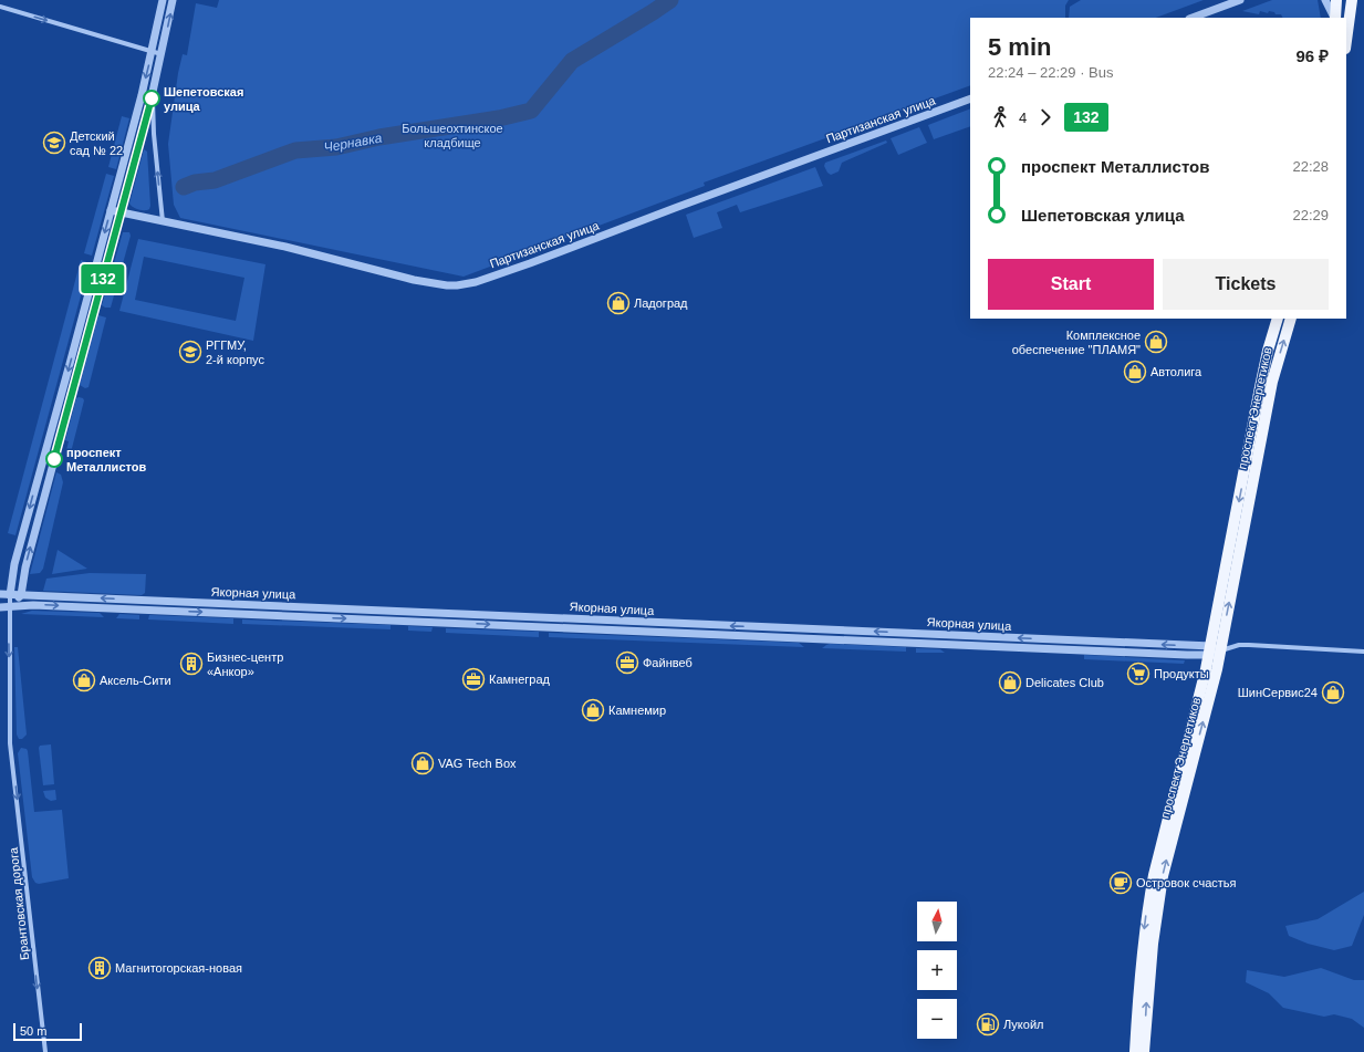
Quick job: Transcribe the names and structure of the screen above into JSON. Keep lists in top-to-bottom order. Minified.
{"streets":{"main road":["проспект Энергетиков"],"street":["Партизанская улица","Якорная улица","Брантовская дорога"]},"crossings":[["проспект Энергетиков","Якорная улица"],["Якорная улица","Брантовская дорога"]],"one_way":["Брантовская дорога"],"water":["Чернавка"],"parks":["Большеохтинское кладбище"],"places":{"other":["Шепетовская улица","проспект Металлистов"],"school or university":["Детский сад № 22","РГГМУ, 2-й корпус"],"shop":["Ладоград","Комплексное обеспечение \"ПЛАМЯ\"","Автолига","Аксель-Сити","Delicates Club","ШинCервис24","Камнемир","VAG Tech Box"],"office":["Файнвеб","Камнеград"],"building":["Бизнес-центр «Анкор»","Магнитогорская-новая"],"supermarket":["Продукты"],"cafe":["Островок счастья"],"fuel station":["Лукойл"]},"lines":["bus line 132"],"scale_bar":"50 m","north":"top","page":{"on_map":"132","heading":["5 min","22:24 – 22:29 · Bus","96 ₽"],"legs":["4","132"],"list":[{"name":"проспект Металлистов","value":"22:28"},{"name":"Шепетовская улица","value":"22:29"}],"buttons":["Start","Tickets"],"map_buttons":["+","−"],"scale":"50 m"}}
